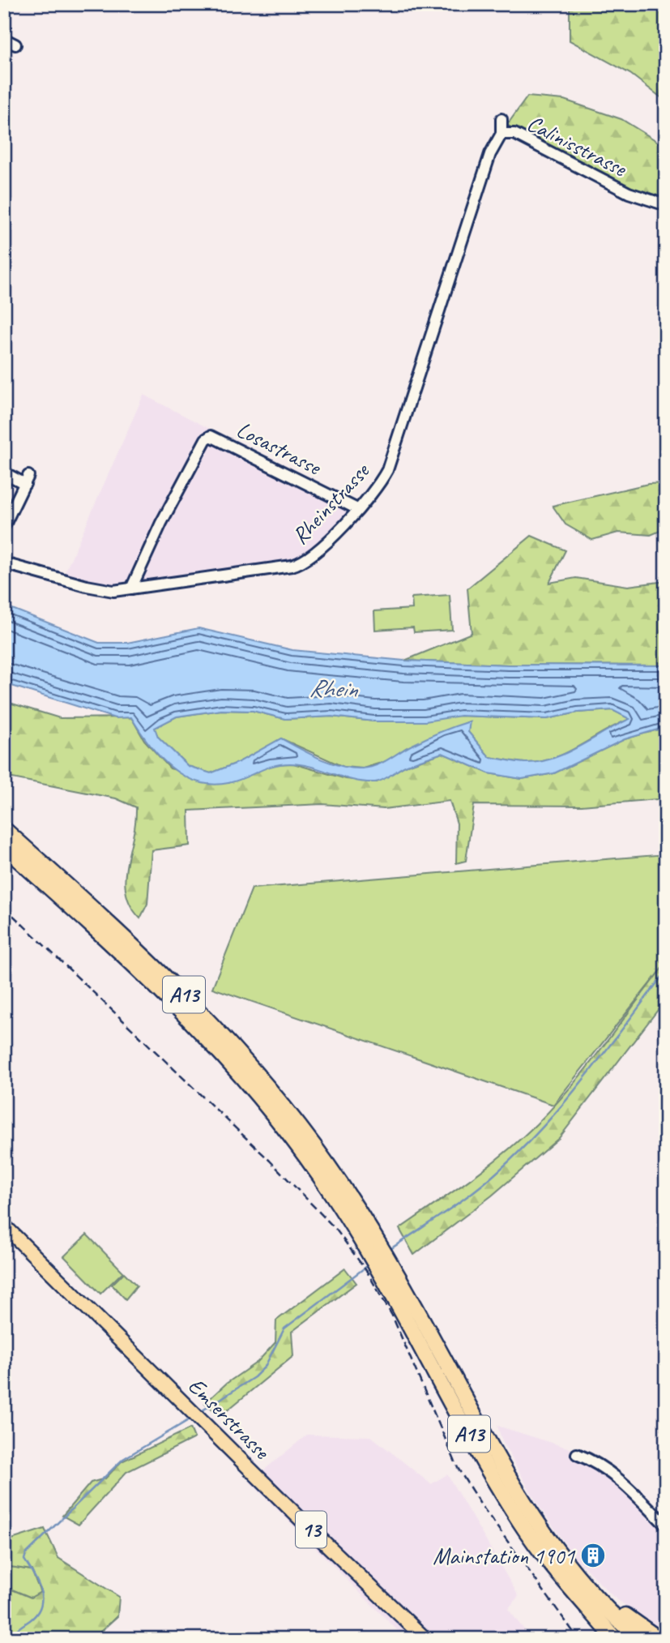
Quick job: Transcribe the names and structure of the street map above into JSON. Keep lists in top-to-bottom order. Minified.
{"streets":{"highway":["A13"],"main road":["Emserstrasse","13"],"street":["Calinisstrasse","Losastrasse","Rheinstrasse"]},"crossings":[["Calinisstrasse","Rheinstrasse"],["Losastrasse","Rheinstrasse"]],"water":["Rhein"],"places":{"building":["Mainstation 1901"]}}
